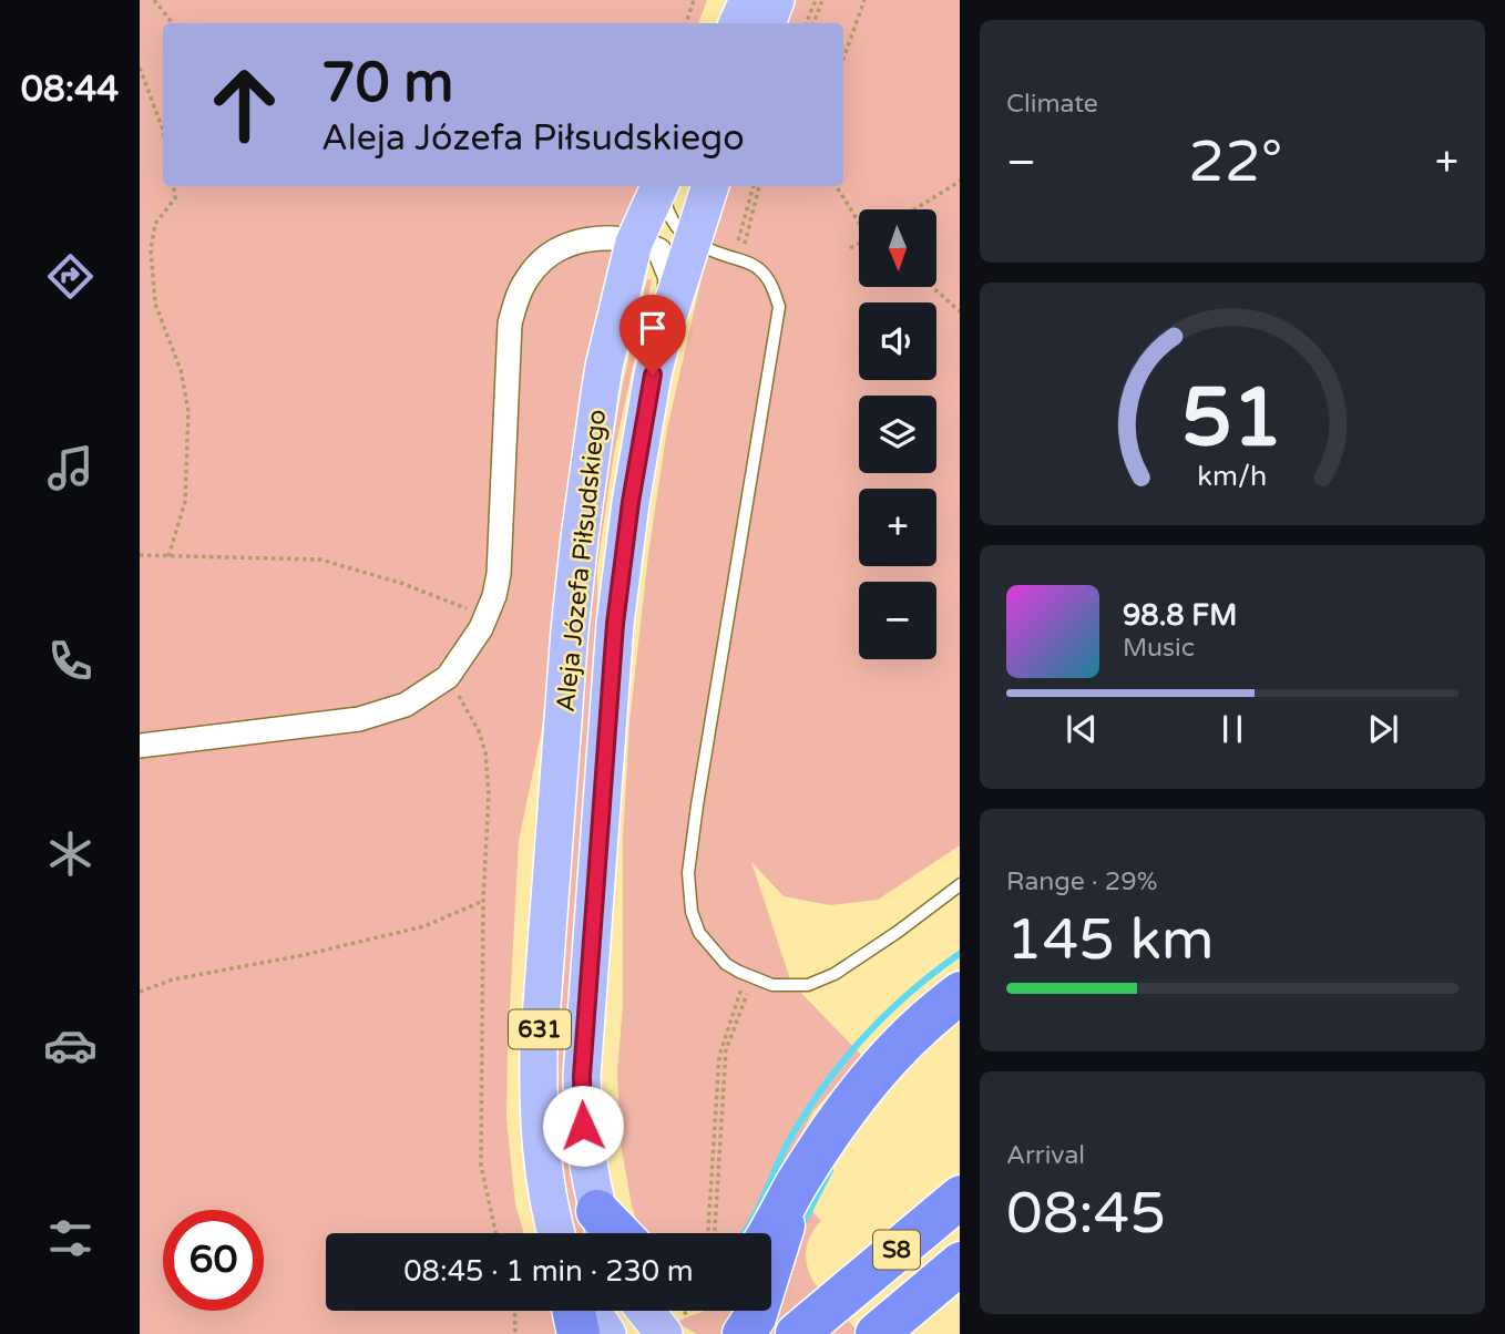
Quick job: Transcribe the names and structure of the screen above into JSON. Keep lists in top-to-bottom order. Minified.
{"streets":{"highway":["S8"],"main road":["Aleja Józefa Piłsudskiego","631"]},"north":"bottom","page":{"tabs":"08:44","tile":["Climate",["Range · 29%","145 km"],["Arrival","08:45"]],"turn":["70 m","Aleja Józefa Piłsudskiego"],"heat":["−","22°","+"],"map_buttons":["+","−"],"song":["98.8 FM","Music"],"limit":"60","trip":"08:45 · 1 min · 230 m","gauge":["51","km/h"]}}
